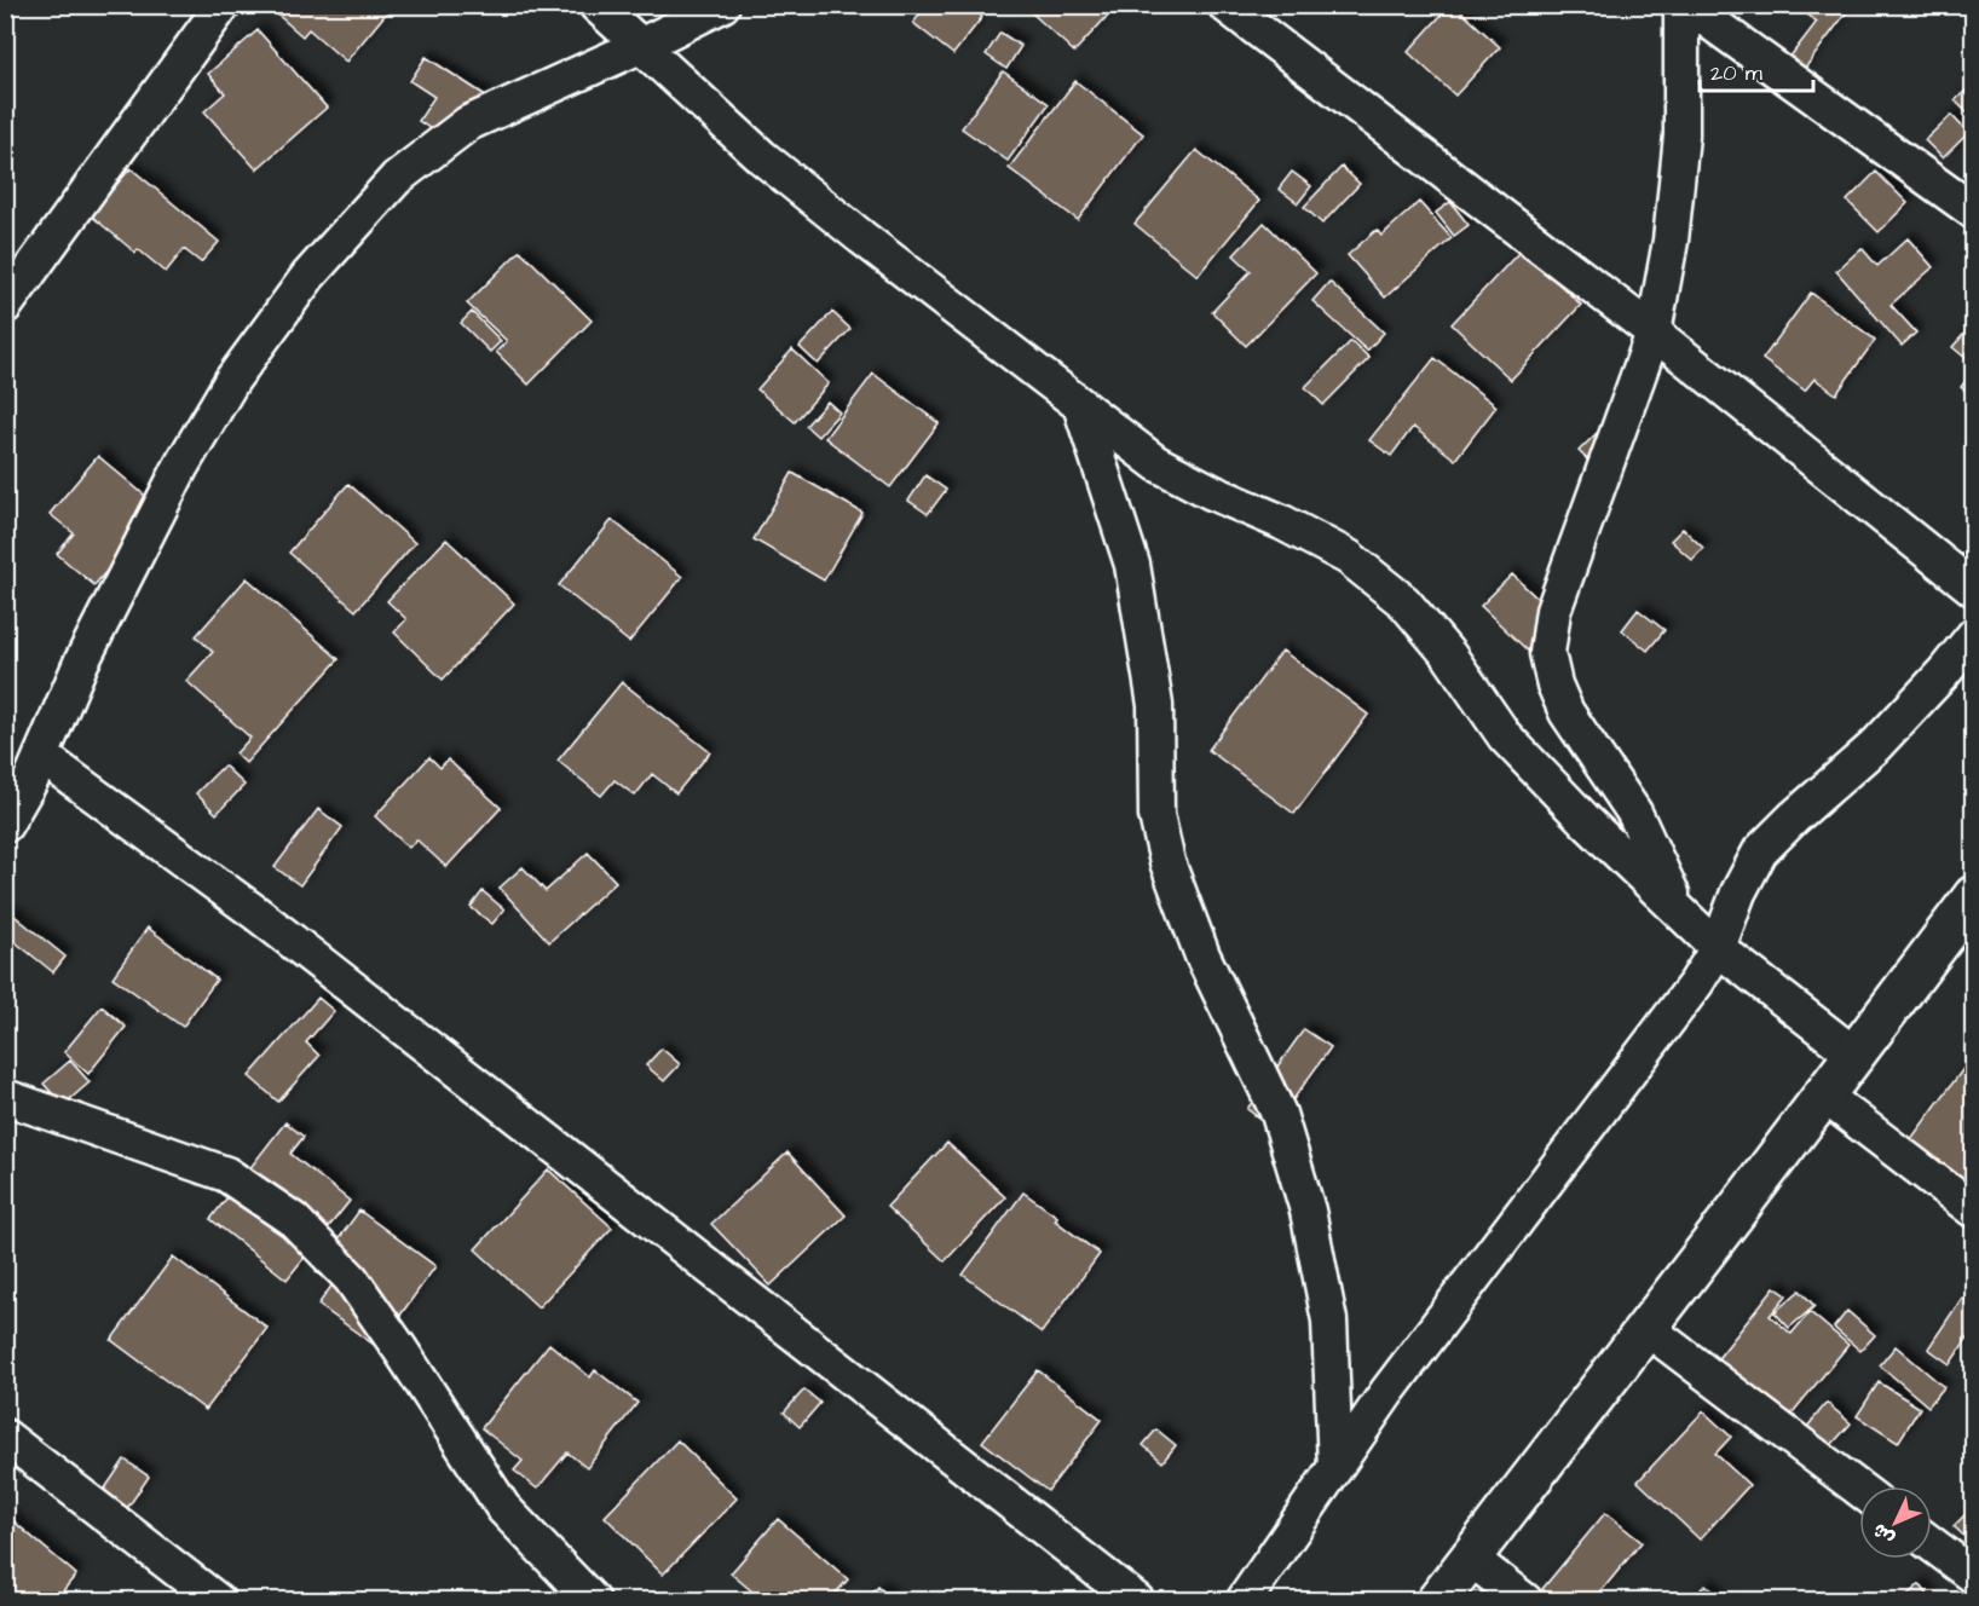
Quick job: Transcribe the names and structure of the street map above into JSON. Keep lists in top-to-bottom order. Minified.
{"scale_bar":"20 m","north":"bottom left"}
